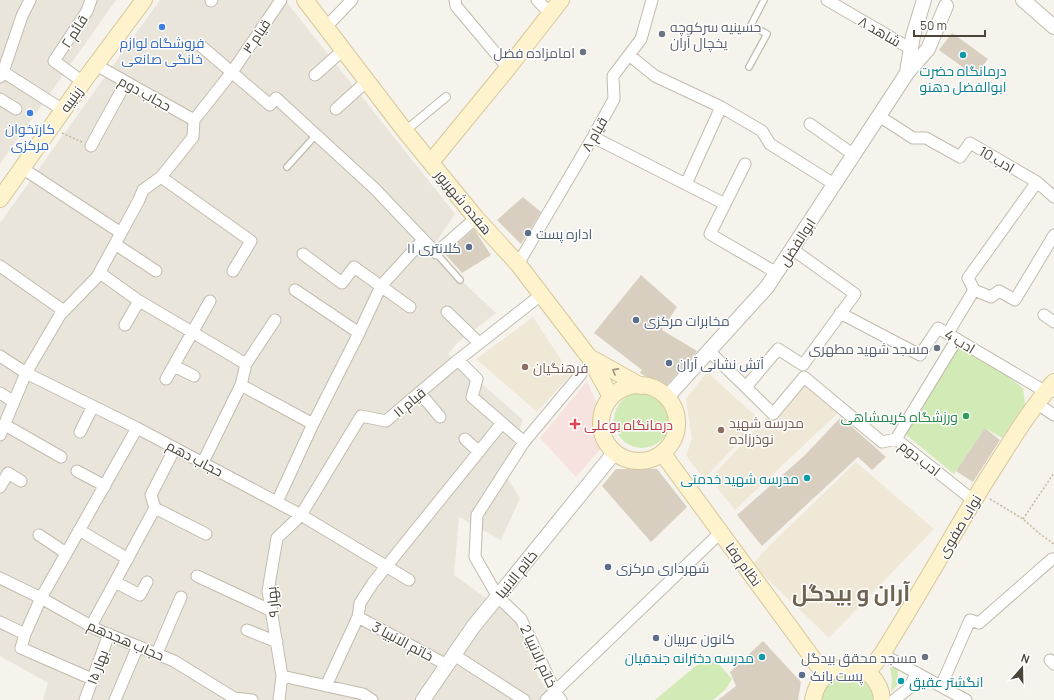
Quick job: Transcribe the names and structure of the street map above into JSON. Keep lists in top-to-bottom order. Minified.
{"streets":{"main road":["زینبیه","هفده شهریور","نواب صفوی","نظام وفا"],"street":["قائم ۲","شاهد ۸","قیام ۳","حجاب دوم","قیام ۸","ادب 10","ابوالفضل","ادب 4","قیام ۱۱","حجاب دهم","ادب دوم","خاتم الانبیا","بهار ۹","حجاب هجدهم","خاتم الانبیا 3","خاتم الانبیا 2","بهار ۱۵"]},"crossings":[["قائم ۲","زینبیه"],["قیام ۳","حجاب دوم"],["حجاب دوم","زینبیه"],["قیام ۸","هفده شهریور"],["ادب 10","ابوالفضل"],["هفده شهریور","ابوالفضل"],["هفده شهریور","قیام ۱۱"],["هفده شهریور","نظام وفا"],["هفده شهریور","خاتم الانبیا"],["ابوالفضل","نظام وفا"],["ابوالفضل","خاتم الانبیا"],["ادب 4","نواب صفوی"],["قیام ۱۱","حجاب دهم"],["قیام ۱۱","بهار ۹"],["حجاب دهم","بهار ۹"],["ادب دوم","نواب صفوی"],["نظام وفا","خاتم الانبیا"],["خاتم الانبیا","خاتم الانبیا 3"],["خاتم الانبیا","خاتم الانبیا 2"],["حجاب هجدهم","بهار ۱۵"]],"districts":["آران و بیدگل"],"places":{"other":["فروشگاه لوازم خانگی صانعی","حسینیه سرکوچه یخچال آران","امامزاده فضل","درمانگاه حضرت ابوالفضل دهنو","کارتخوان مرکزی","اداره پست","کلانتری ۱۱","مخابرات مرکزی","مسجد شهید مطهری","آتش نشانی آران","فرهنگیان","ورزشگاه کریمشاهی","مدرسه شهید نوذرزاده","مدرسه شهید خدمتی","شهرداری مرکزی","کانون عربیان","مدرسه دخترانه جندقیان","مسجد محقق بیدگل","پست بانک","انگشتر عقیق"],"health":["درمانگاه بوعلی"]},"scale_bar":"50 m","north":"top"}
